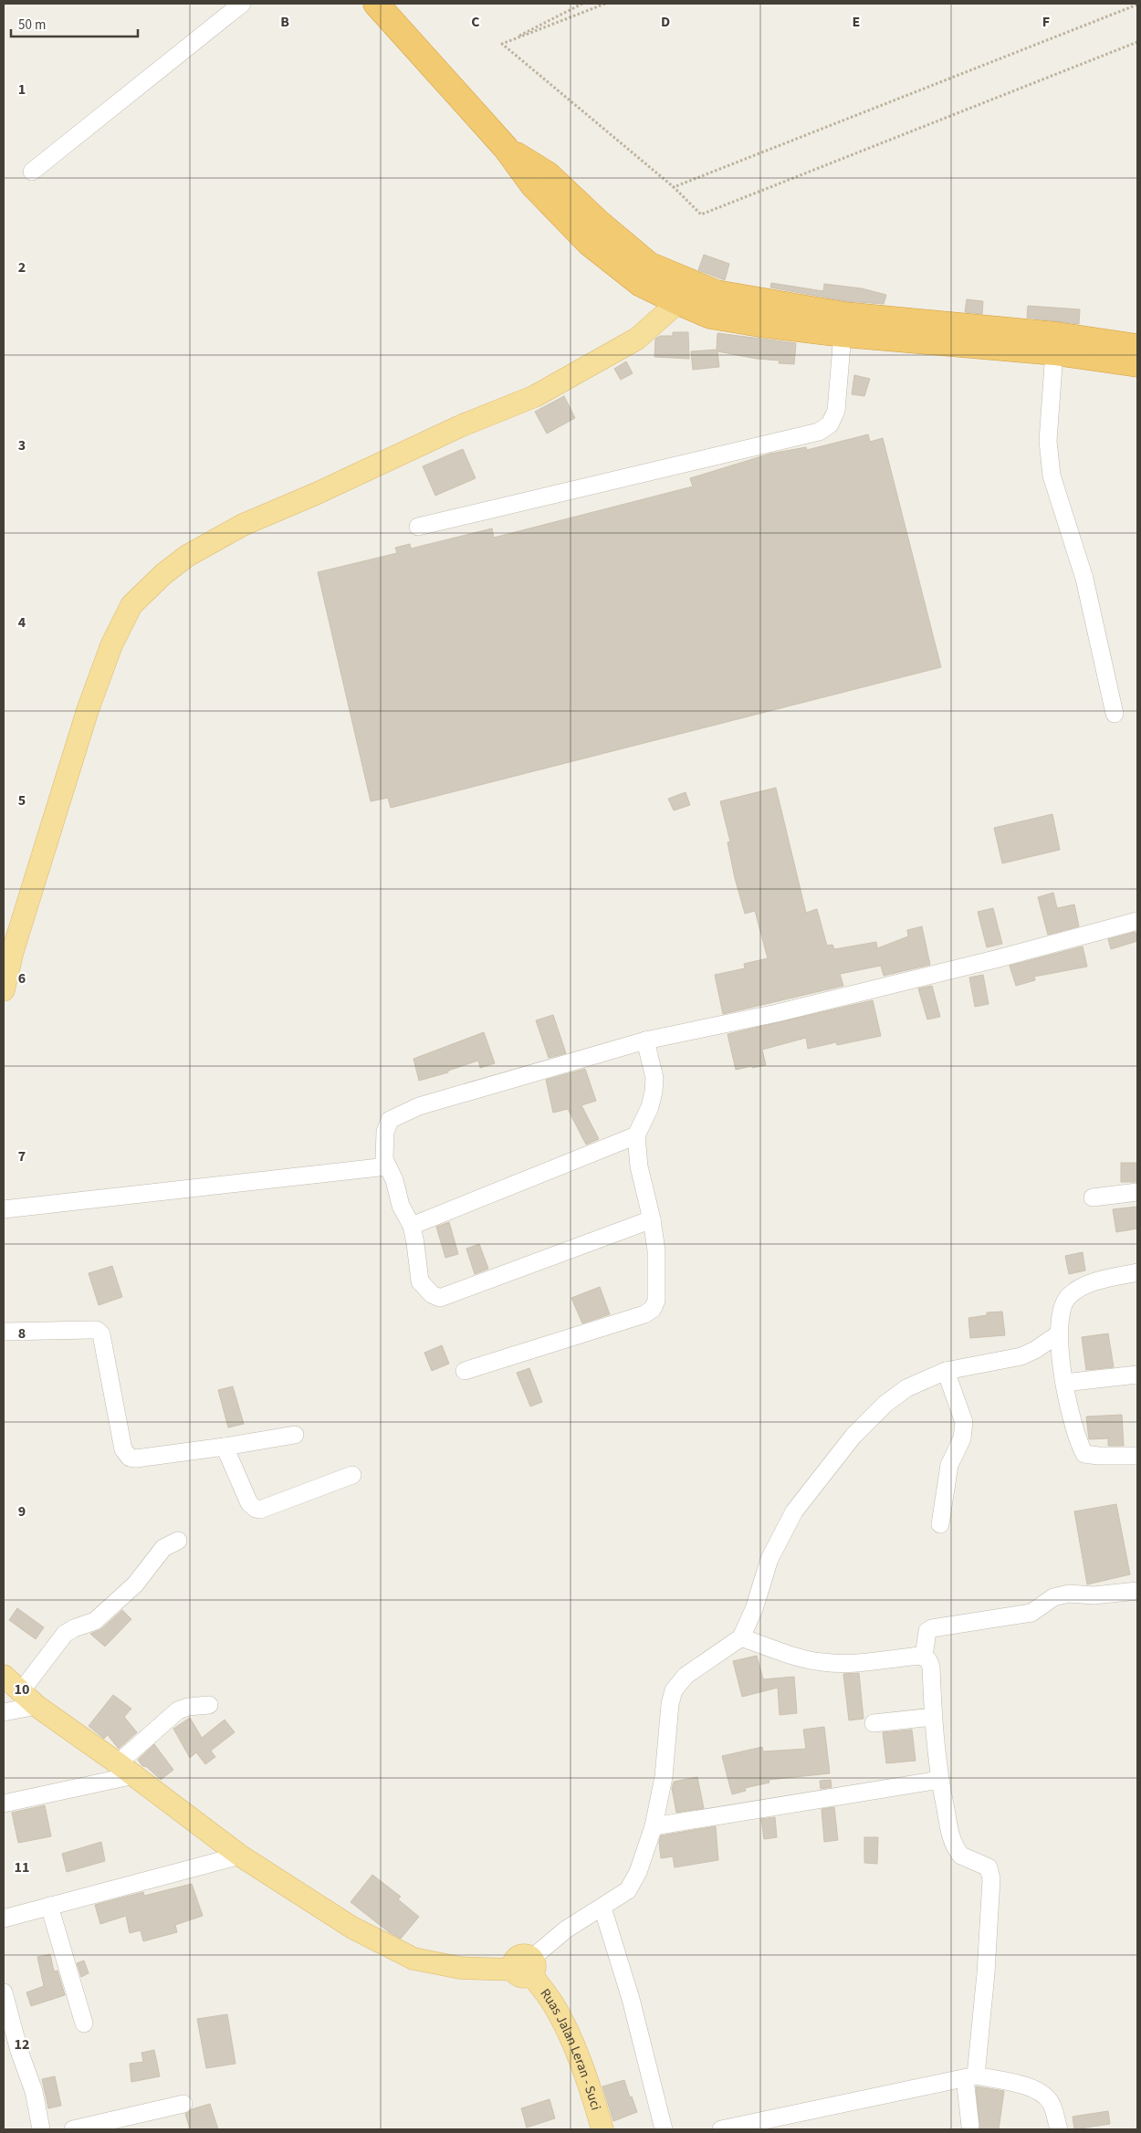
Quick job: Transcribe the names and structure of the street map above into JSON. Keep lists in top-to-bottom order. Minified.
{"streets":{"main road":["Ruas Jalan Leran - Suci"]},"scale_bar":"50 m","grid":{"columns":["B","C","D","E","F"],"rows":["1","2","3","4","5","6","7","8","9","10","11","12"]}}
